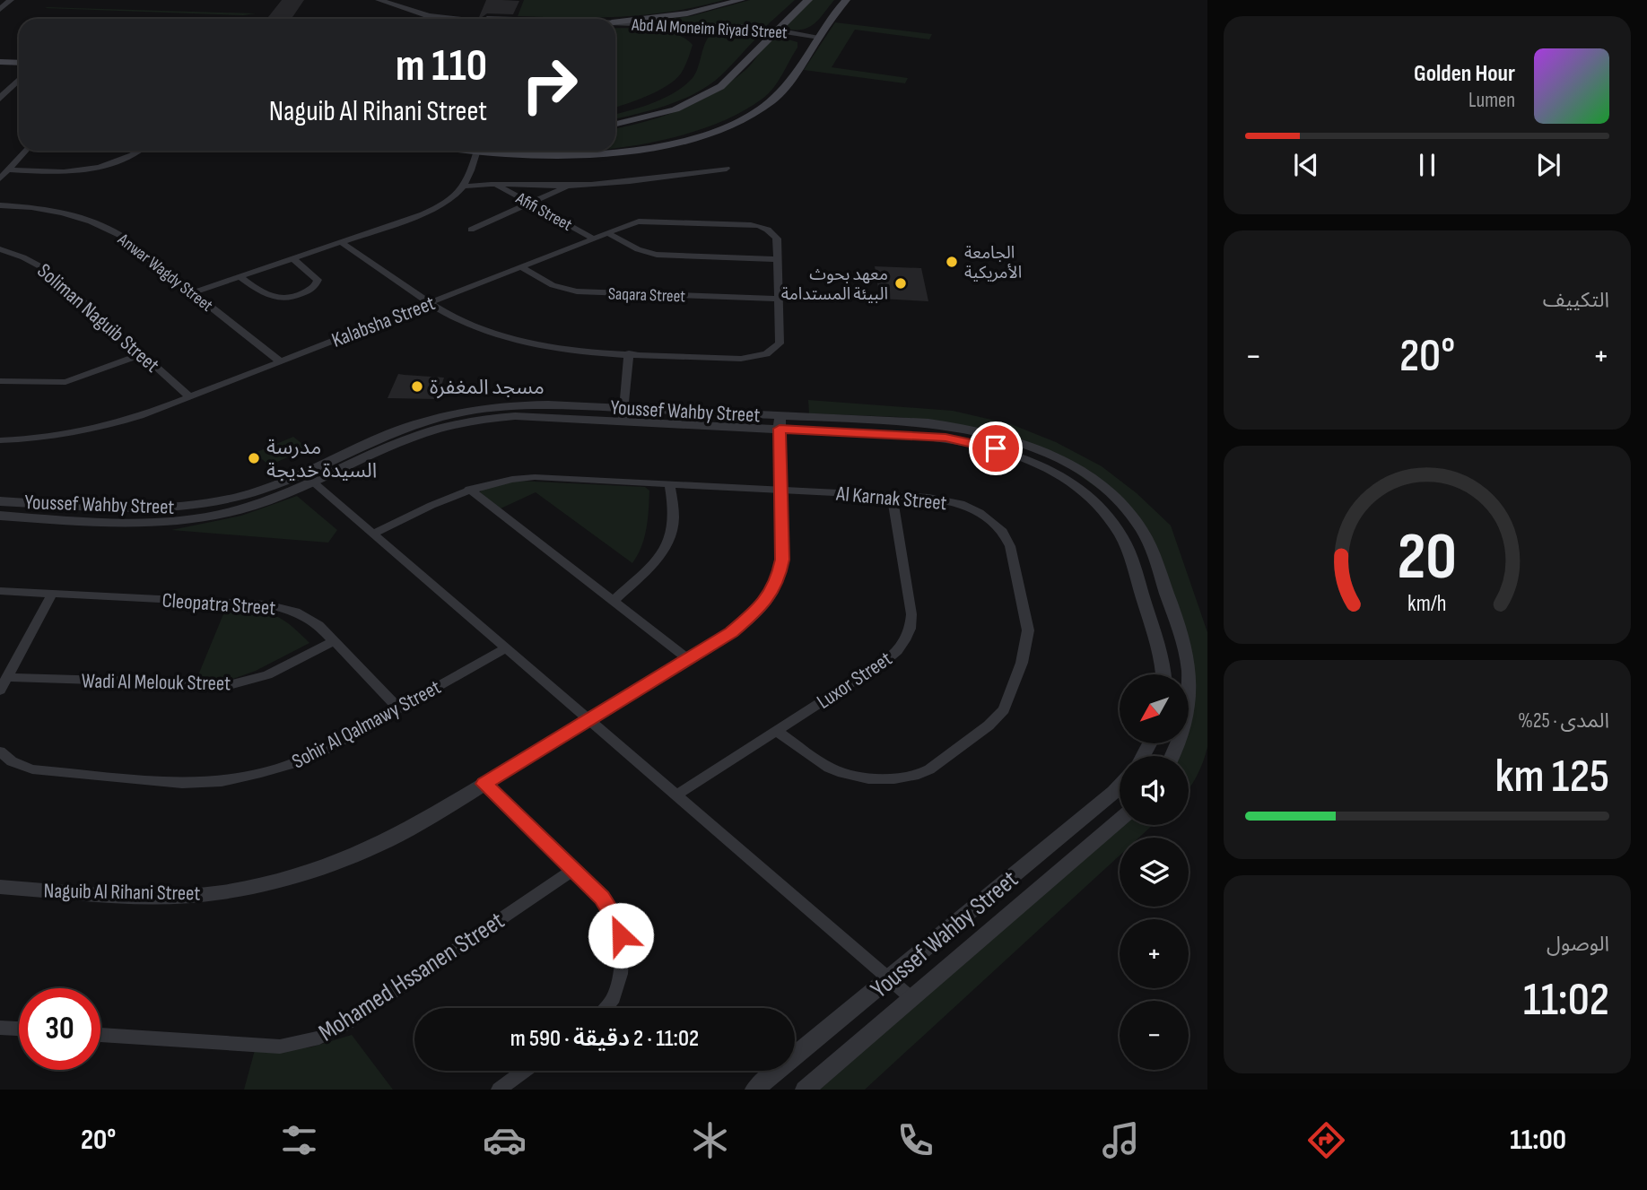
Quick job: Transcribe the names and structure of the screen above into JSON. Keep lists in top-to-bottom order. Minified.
{"streets":{"street":["Abd Al Moneim Riyad Street","Afifi Street","Anwar Wagdy Street","Saqara Street","Soliman Naguib Street","Kalabsha Street","Youssef Wahby Street","Al Karnak Street","Cleopatra Street","Luxor Street","Wadi Al Melouk Street","Sohir Al Qalmawy Street","Naguib Al Rihani Street","Mohamed Hssanen Street"]},"crossings":[["Afifi Street","Kalabsha Street"],["Anwar Wagdy Street","Kalabsha Street"],["Saqara Street","Kalabsha Street"],["Soliman Naguib Street","Kalabsha Street"],["Youssef Wahby Street","Naguib Al Rihani Street"],["Al Karnak Street","Luxor Street"],["Al Karnak Street","Naguib Al Rihani Street"],["Cleopatra Street","Wadi Al Melouk Street"],["Cleopatra Street","Sohir Al Qalmawy Street"]],"places":["الجامعة الأمريكية","معهد بحوث البيئة المستدامة","مسجد المغفرة","مدرسة السيدة خديجة"],"north":"bottom left","page":{"turn":["110 m","Naguib Al Rihani Street"],"song":["Golden Hour","Lumen"],"tile":["التكييف",["المدى · 25%","125 km"],["الوصول","11:02"]],"heat":["−","20°","+"],"map_buttons":["+","−"],"limit":"30","trip":"11:02 · 2 دقيقة · 590 m","tabs":["11:00","20°"],"gauge":["20","km/h"]}}
